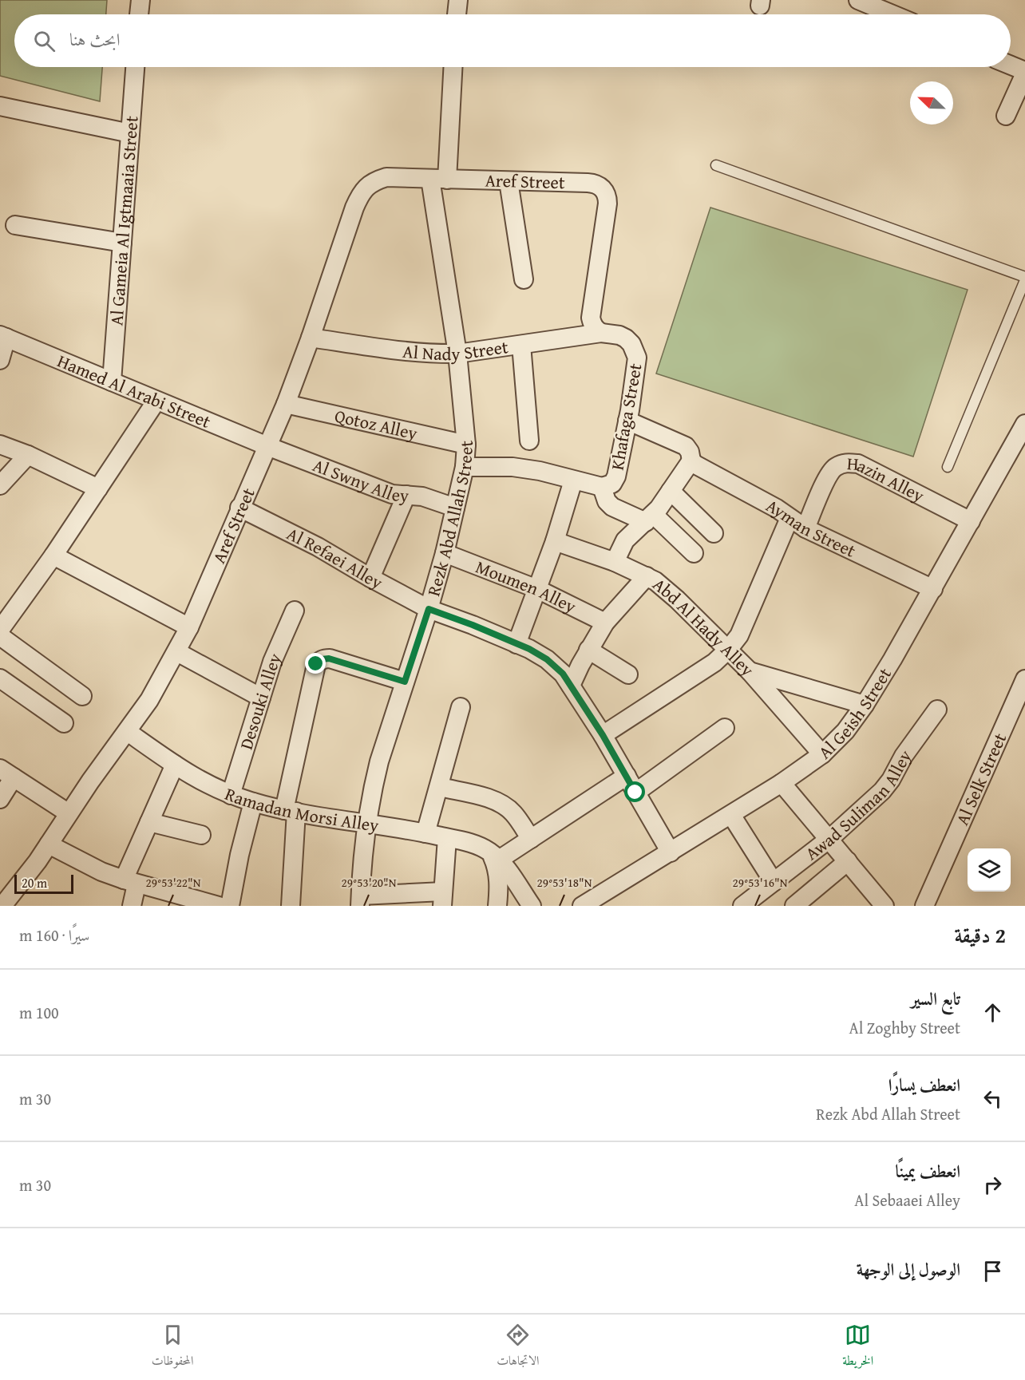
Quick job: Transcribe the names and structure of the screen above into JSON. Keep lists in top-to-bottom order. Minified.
{"streets":{"street":["Aref Street","Al Gameia Al Igtmaaia Street","Al Nady Street","Hamed Al Arabi Street","Khafaga Street","Qotoz Alley","Al Swny Alley","Hazin Alley","Rezk Abd Allah Street","Ayman Street","Al Refaei Alley","Moumen Alley","Abd Al Hady Alley","Desouki Alley","Al Geish Street","Al Selk Street","Awad Suliman Alley","Ramadan Morsi Alley"]},"crossings":[["Aref Street","Al Nady Street"],["Aref Street","Hamed Al Arabi Street"],["Aref Street","Khafaga Street"],["Aref Street","Qotoz Alley"],["Aref Street","Al Swny Alley"],["Aref Street","Rezk Abd Allah Street"],["Aref Street","Al Refaei Alley"],["Aref Street","Ramadan Morsi Alley"],["Al Gameia Al Igtmaaia Street","Hamed Al Arabi Street"],["Al Nady Street","Khafaga Street"],["Al Nady Street","Rezk Abd Allah Street"],["Hamed Al Arabi Street","Al Swny Alley"],["Khafaga Street","Ayman Street"],["Qotoz Alley","Rezk Abd Allah Street"],["Al Swny Alley","Rezk Abd Allah Street"],["Hazin Alley","Ayman Street"],["Hazin Alley","Al Geish Street"],["Rezk Abd Allah Street","Al Refaei Alley"],["Rezk Abd Allah Street","Moumen Alley"],["Rezk Abd Allah Street","Ramadan Morsi Alley"],["Ayman Street","Al Geish Street"],["Al Refaei Alley","Al Geish Street"],["Abd Al Hady Alley","Al Geish Street"],["Desouki Alley","Ramadan Morsi Alley"]],"scale_bar":"20 m","north":"top left","page":{"search":"ابحث هنا","scale":"20 m","heading":["2 دقيقة","سيرًا · 160 m"],"list":[["تابع السير","Al Zoghby Street","100 m"],["انعطف يسارًا","Rezk Abd Allah Street","30 m"],["انعطف يمينًا","Al Sebaaei Alley","30 m"],"الوصول إلى الوجهة"],"nav":["الخريطة","الاتجاهات","المحفوظات"]},"coordinates":["29°53'22\"N","29°53'20\"N","29°53'18\"N","29°53'16\"N"]}
